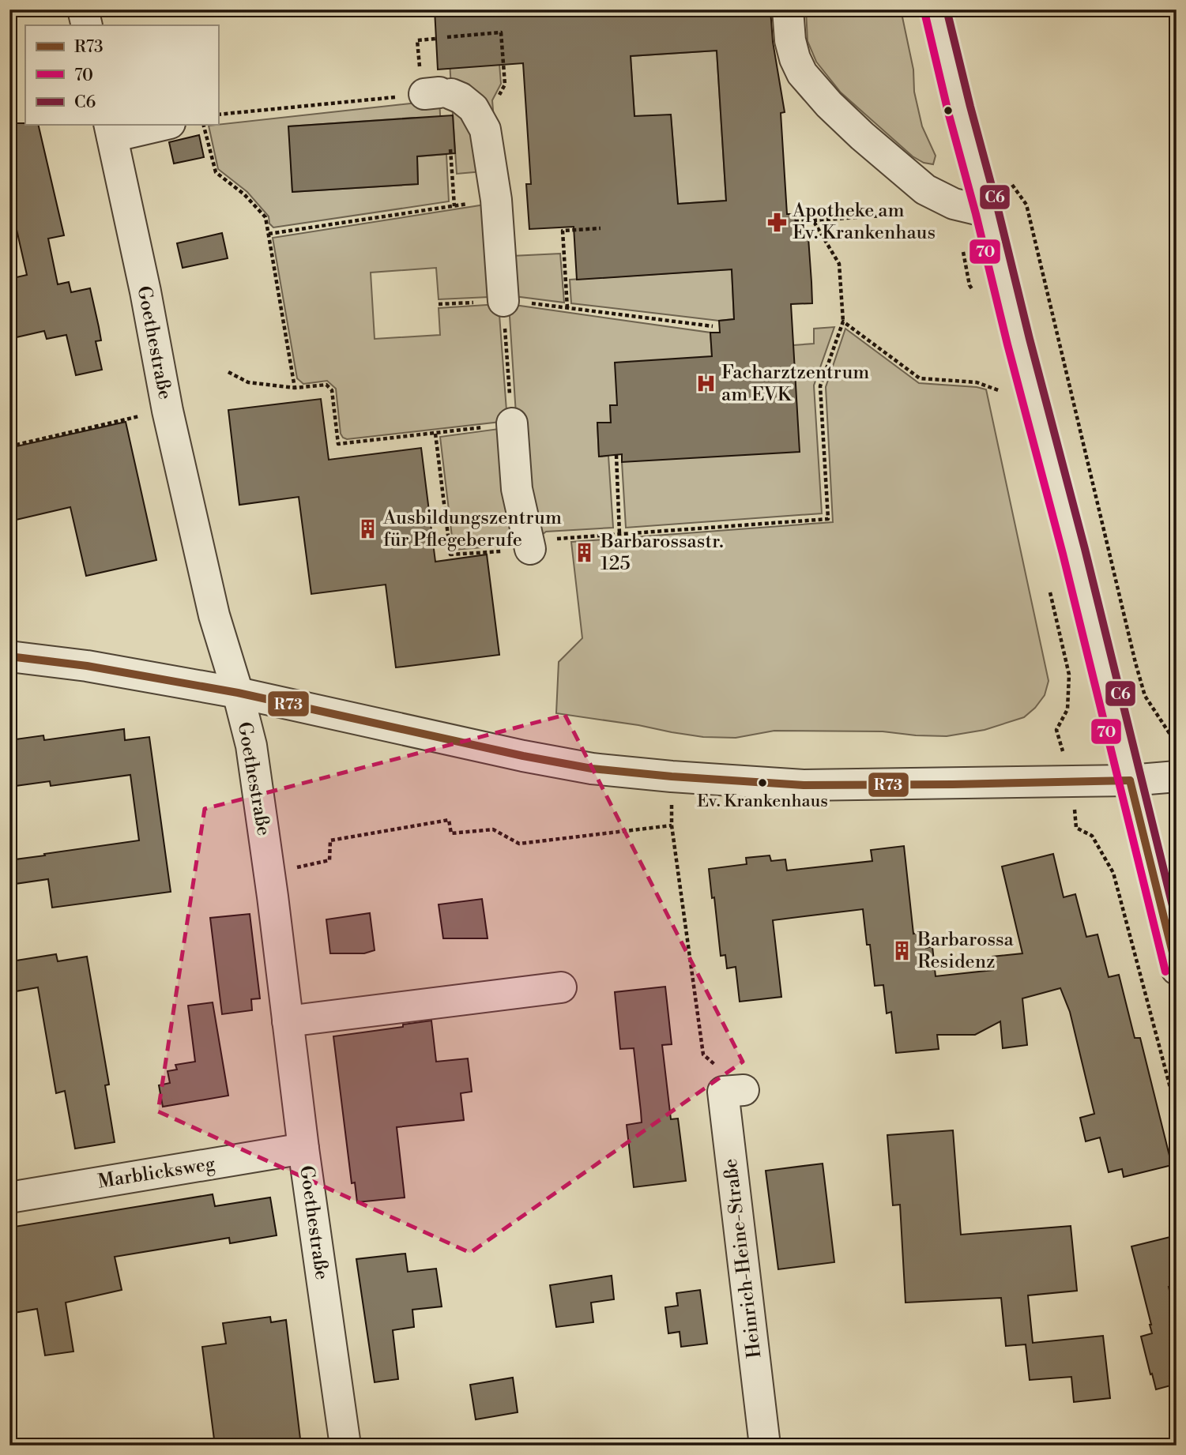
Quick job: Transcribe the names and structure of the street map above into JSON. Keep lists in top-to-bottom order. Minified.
{"streets":{"street":["Goethestraße","Marblicksweg","Heinrich-Heine-Straße"]},"crossings":[["Goethestraße","Marblicksweg"]],"places":{"pharmacy":["Apotheke am Ev. Krankenhaus"],"hospital":["Facharztzentrum am EVK"],"building":["Ausbildungszentrum für Pflegeberufe","Barbarossastr. 125","Barbarossa Residenz"],"other":["Ev. Krankenhaus"]},"lines":["transit line C6","transit line 70","transit line R73"],"legend":["R73","70","C6"]}
